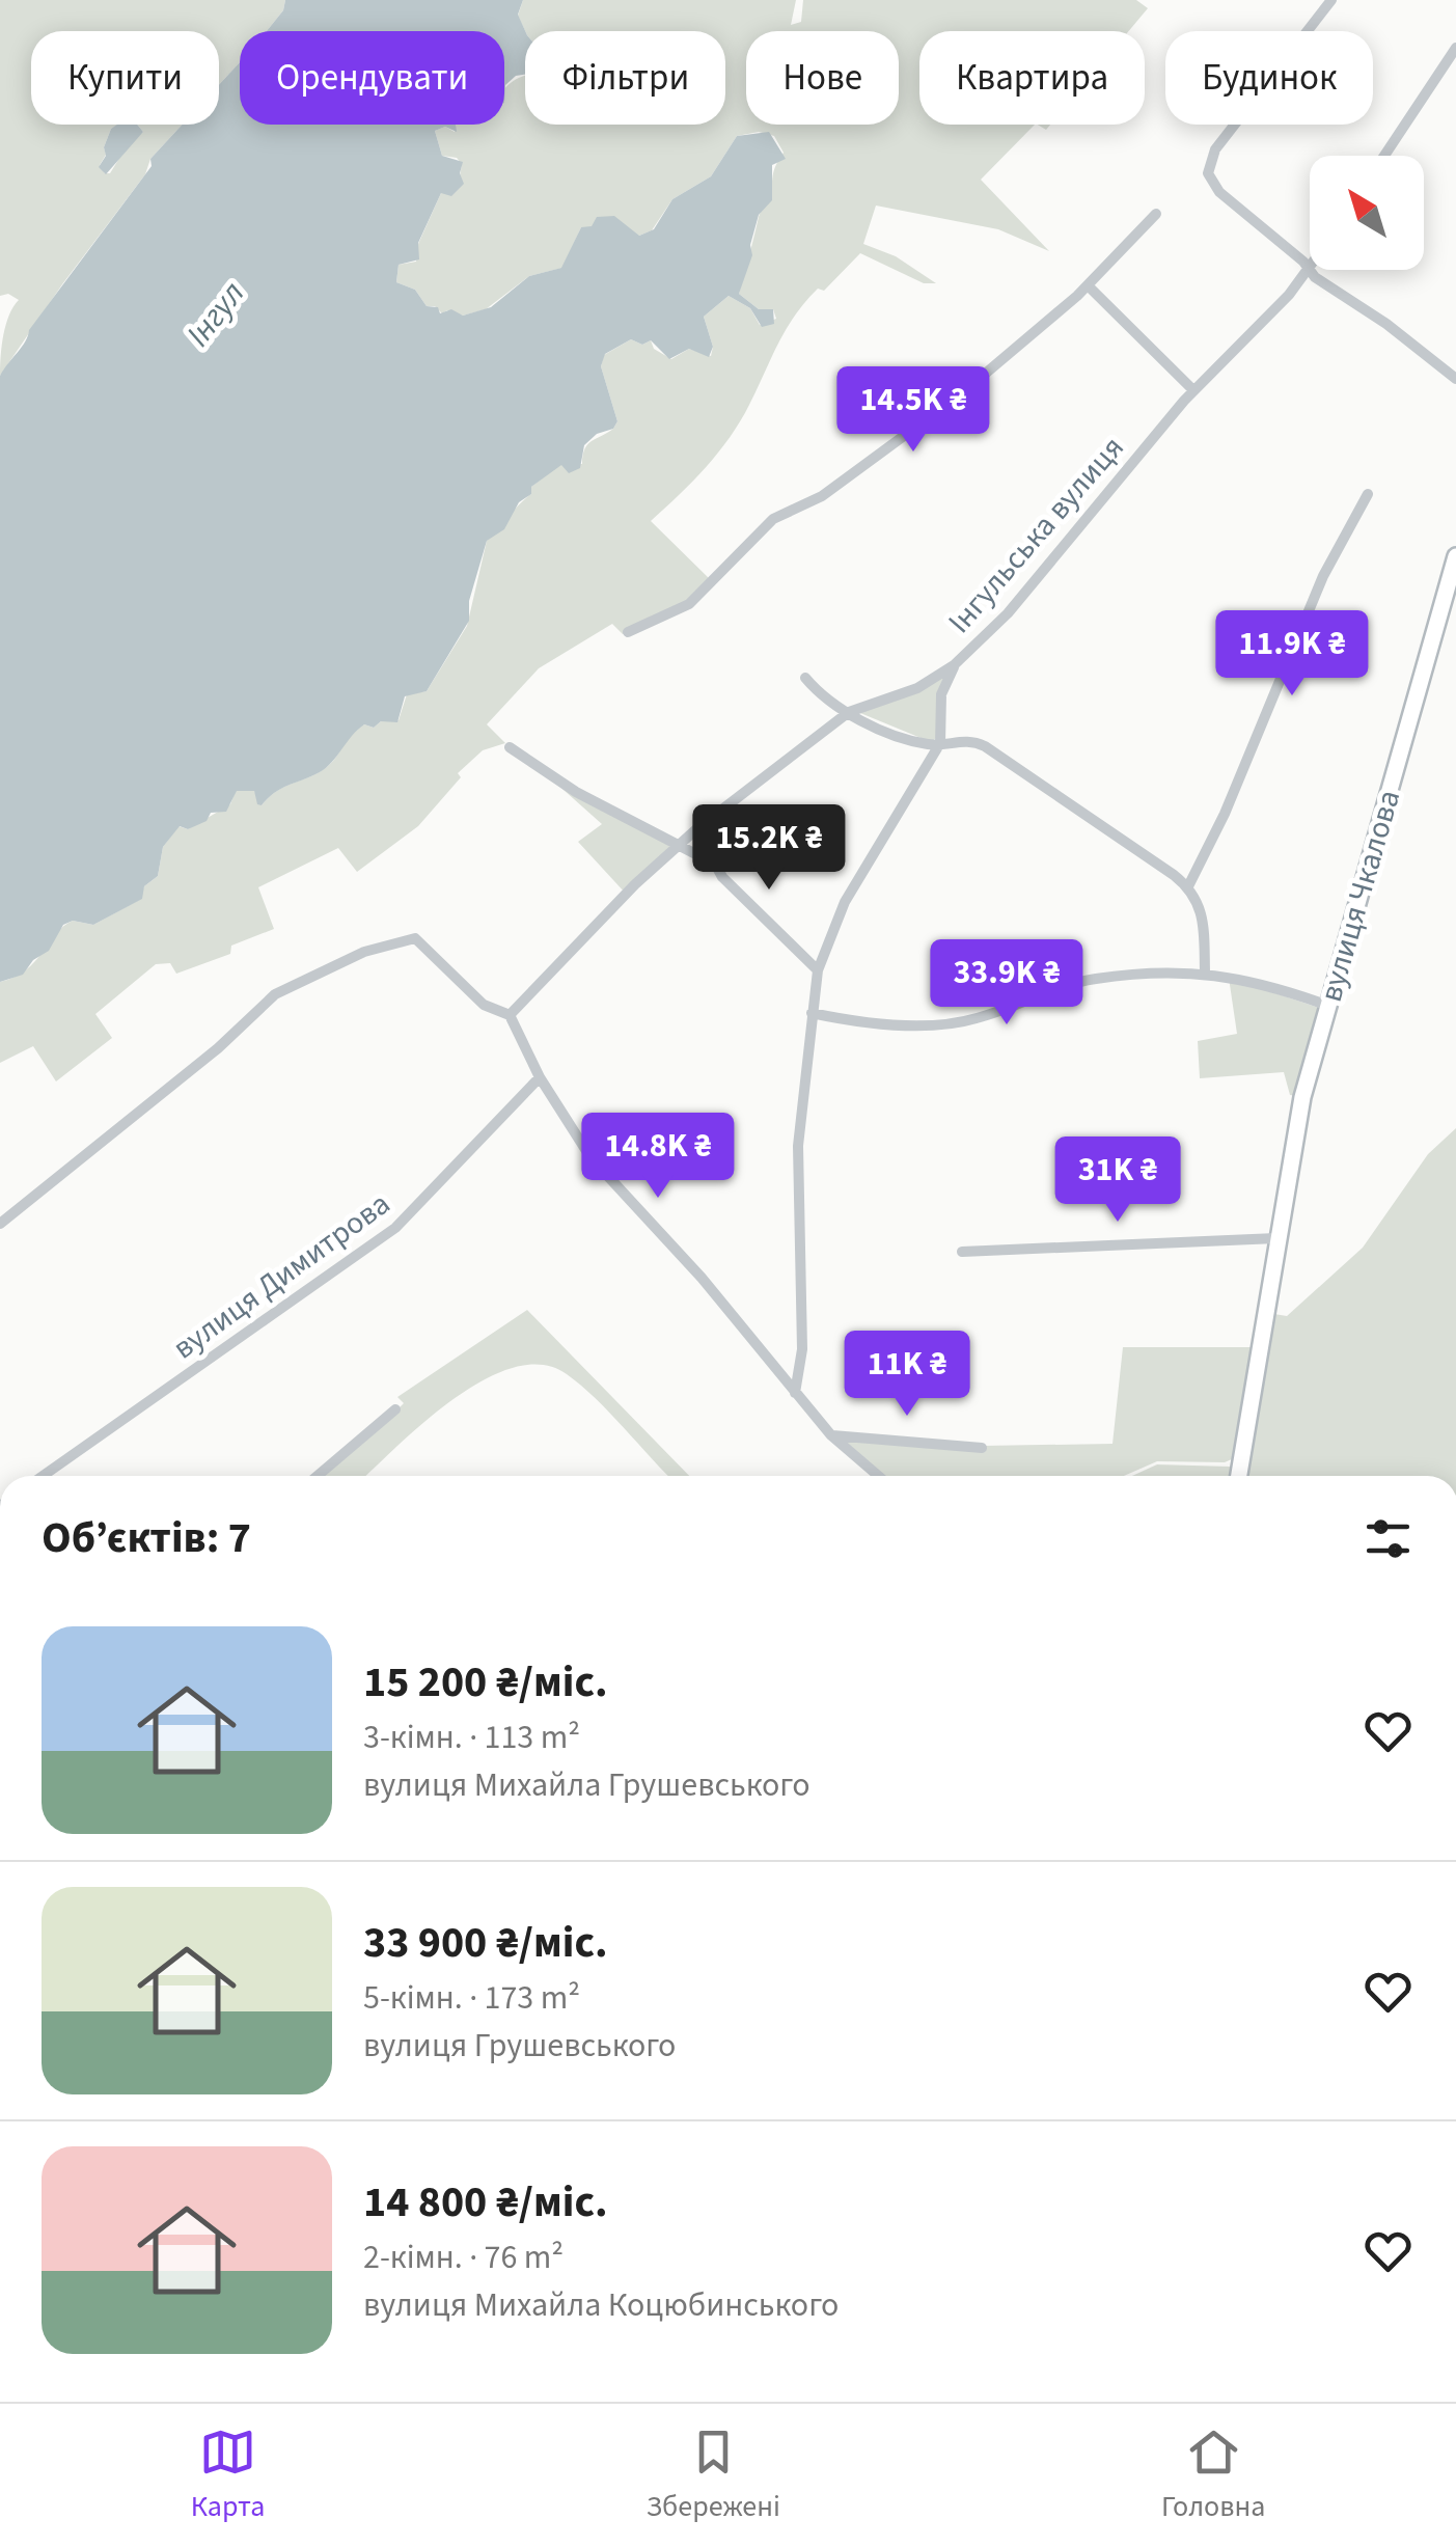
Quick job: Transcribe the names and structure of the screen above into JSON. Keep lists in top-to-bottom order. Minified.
{"streets":{"street":["Інгульська вулиця","вулиця Чкалова","вулиця Димитрова"]},"water":["Інгул"],"north":"top left","page":{"chip":["Купити","Орендувати","Фільтри","Нове","Квартира","Будинок"],"price":["14.5K ₴","11.9K ₴","15.2K ₴","33.9K ₴","14.8K ₴","31K ₴","11K ₴"],"heading":"Об’єктів: 7","list":[{"name":"15 200 ₴/міс.","note":"3-кімн. · 113 m² · вулиця Михайла Грушевського"},{"name":"33 900 ₴/міс.","note":"5-кімн. · 173 m² · вулиця Грушевського"},{"name":"14 800 ₴/міс.","note":"2-кімн. · 76 m² · вулиця Михайла Коцюбинського"}],"tabs":["Карта","Збережені","Головна"]}}
